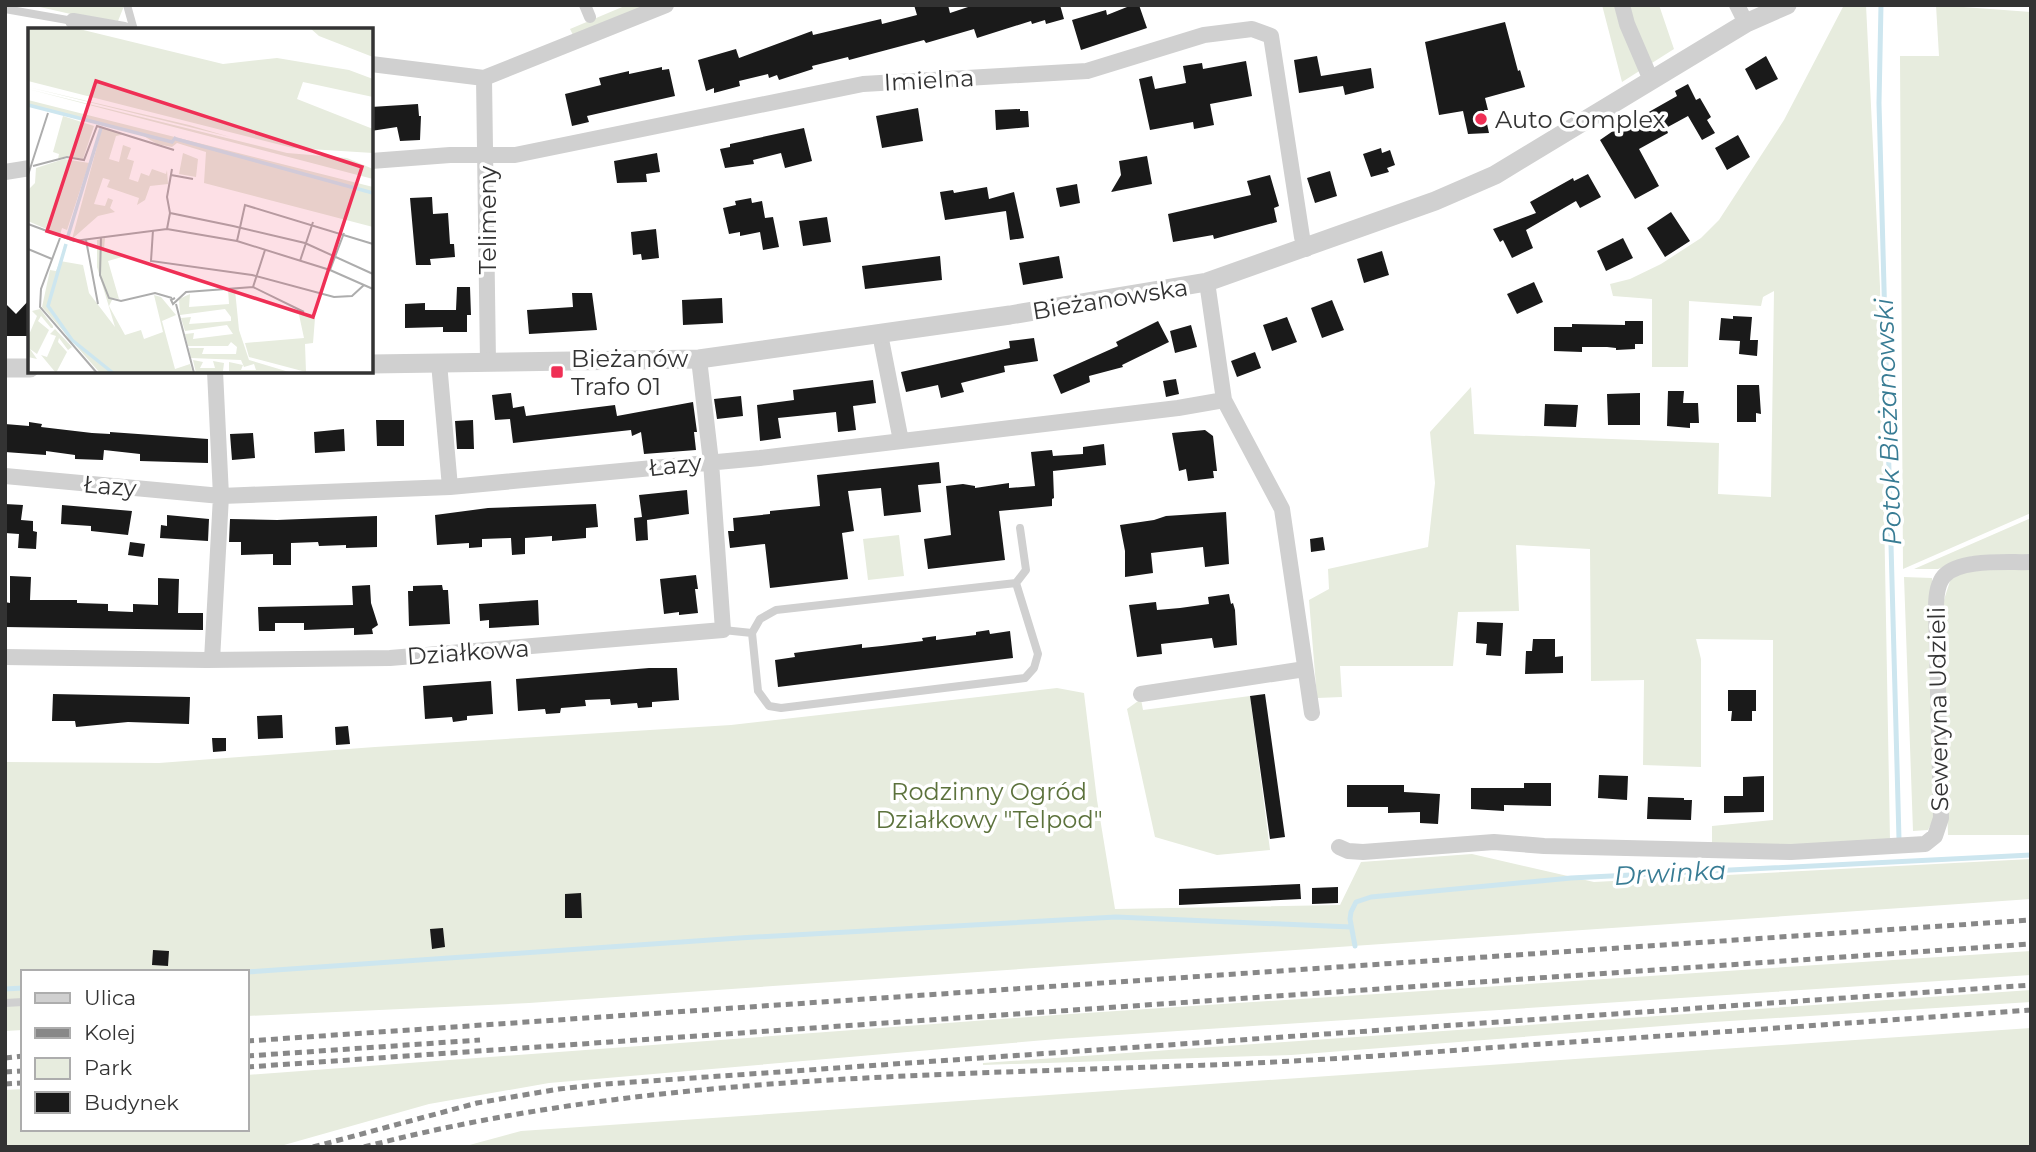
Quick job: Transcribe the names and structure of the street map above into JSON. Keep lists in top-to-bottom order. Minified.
{"streets":{"street":["Imielna","Telimeny","Bieżanowska","Łazy","Działkowa","Seweryna Udzieli"]},"crossings":[["Imielna","Telimeny"],["Imielna","Bieżanowska"],["Telimeny","Bieżanowska"]],"water":["Potok Bieżanowski","Drwinka"],"parks":["Rodzinny Ogród Działkowy \"Telpod\""],"places":{"other":["Auto Complex"],"transit":["Bieżanów Trafo 01"]},"legend":["Ulica","Kolej","Park","Budynek"]}
